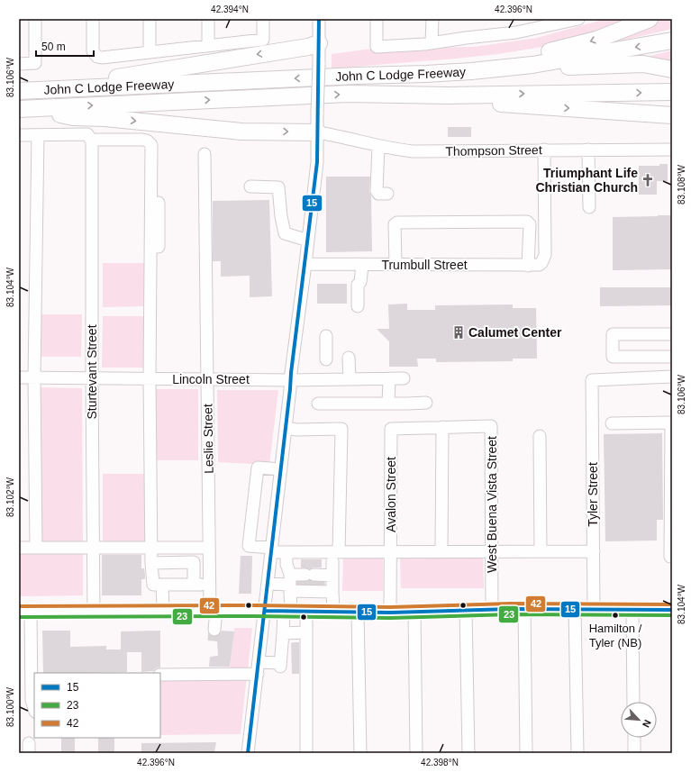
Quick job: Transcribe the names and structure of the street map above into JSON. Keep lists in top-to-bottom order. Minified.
{"streets":{"highway":["John C Lodge Freeway"],"street":["Thompson Street","Trumbull Street","Sturtevant Street","Lincoln Street","Leslie Street","Avalon Street","Tyler Street","West Buena Vista Street"]},"crossings":[["Thompson Street","Trumbull Street"],["Sturtevant Street","Lincoln Street"],["Lincoln Street","Leslie Street"],["Avalon Street","West Buena Vista Street"]],"places":{"church":["Triumphant Life Christian Church"],"building":["Calumet Center"],"other":["Hamilton / Tyler (NB)"]},"lines":["transit line 15","transit line 42","transit line 23"],"legend":["15","23","42"],"scale_bar":"50 m","north":"bottom right","coordinates":["42.394°N","42.396°N","83.106°W","83.108°W","83.104°W","83.102°W","83.100°W","42.398°N"]}
